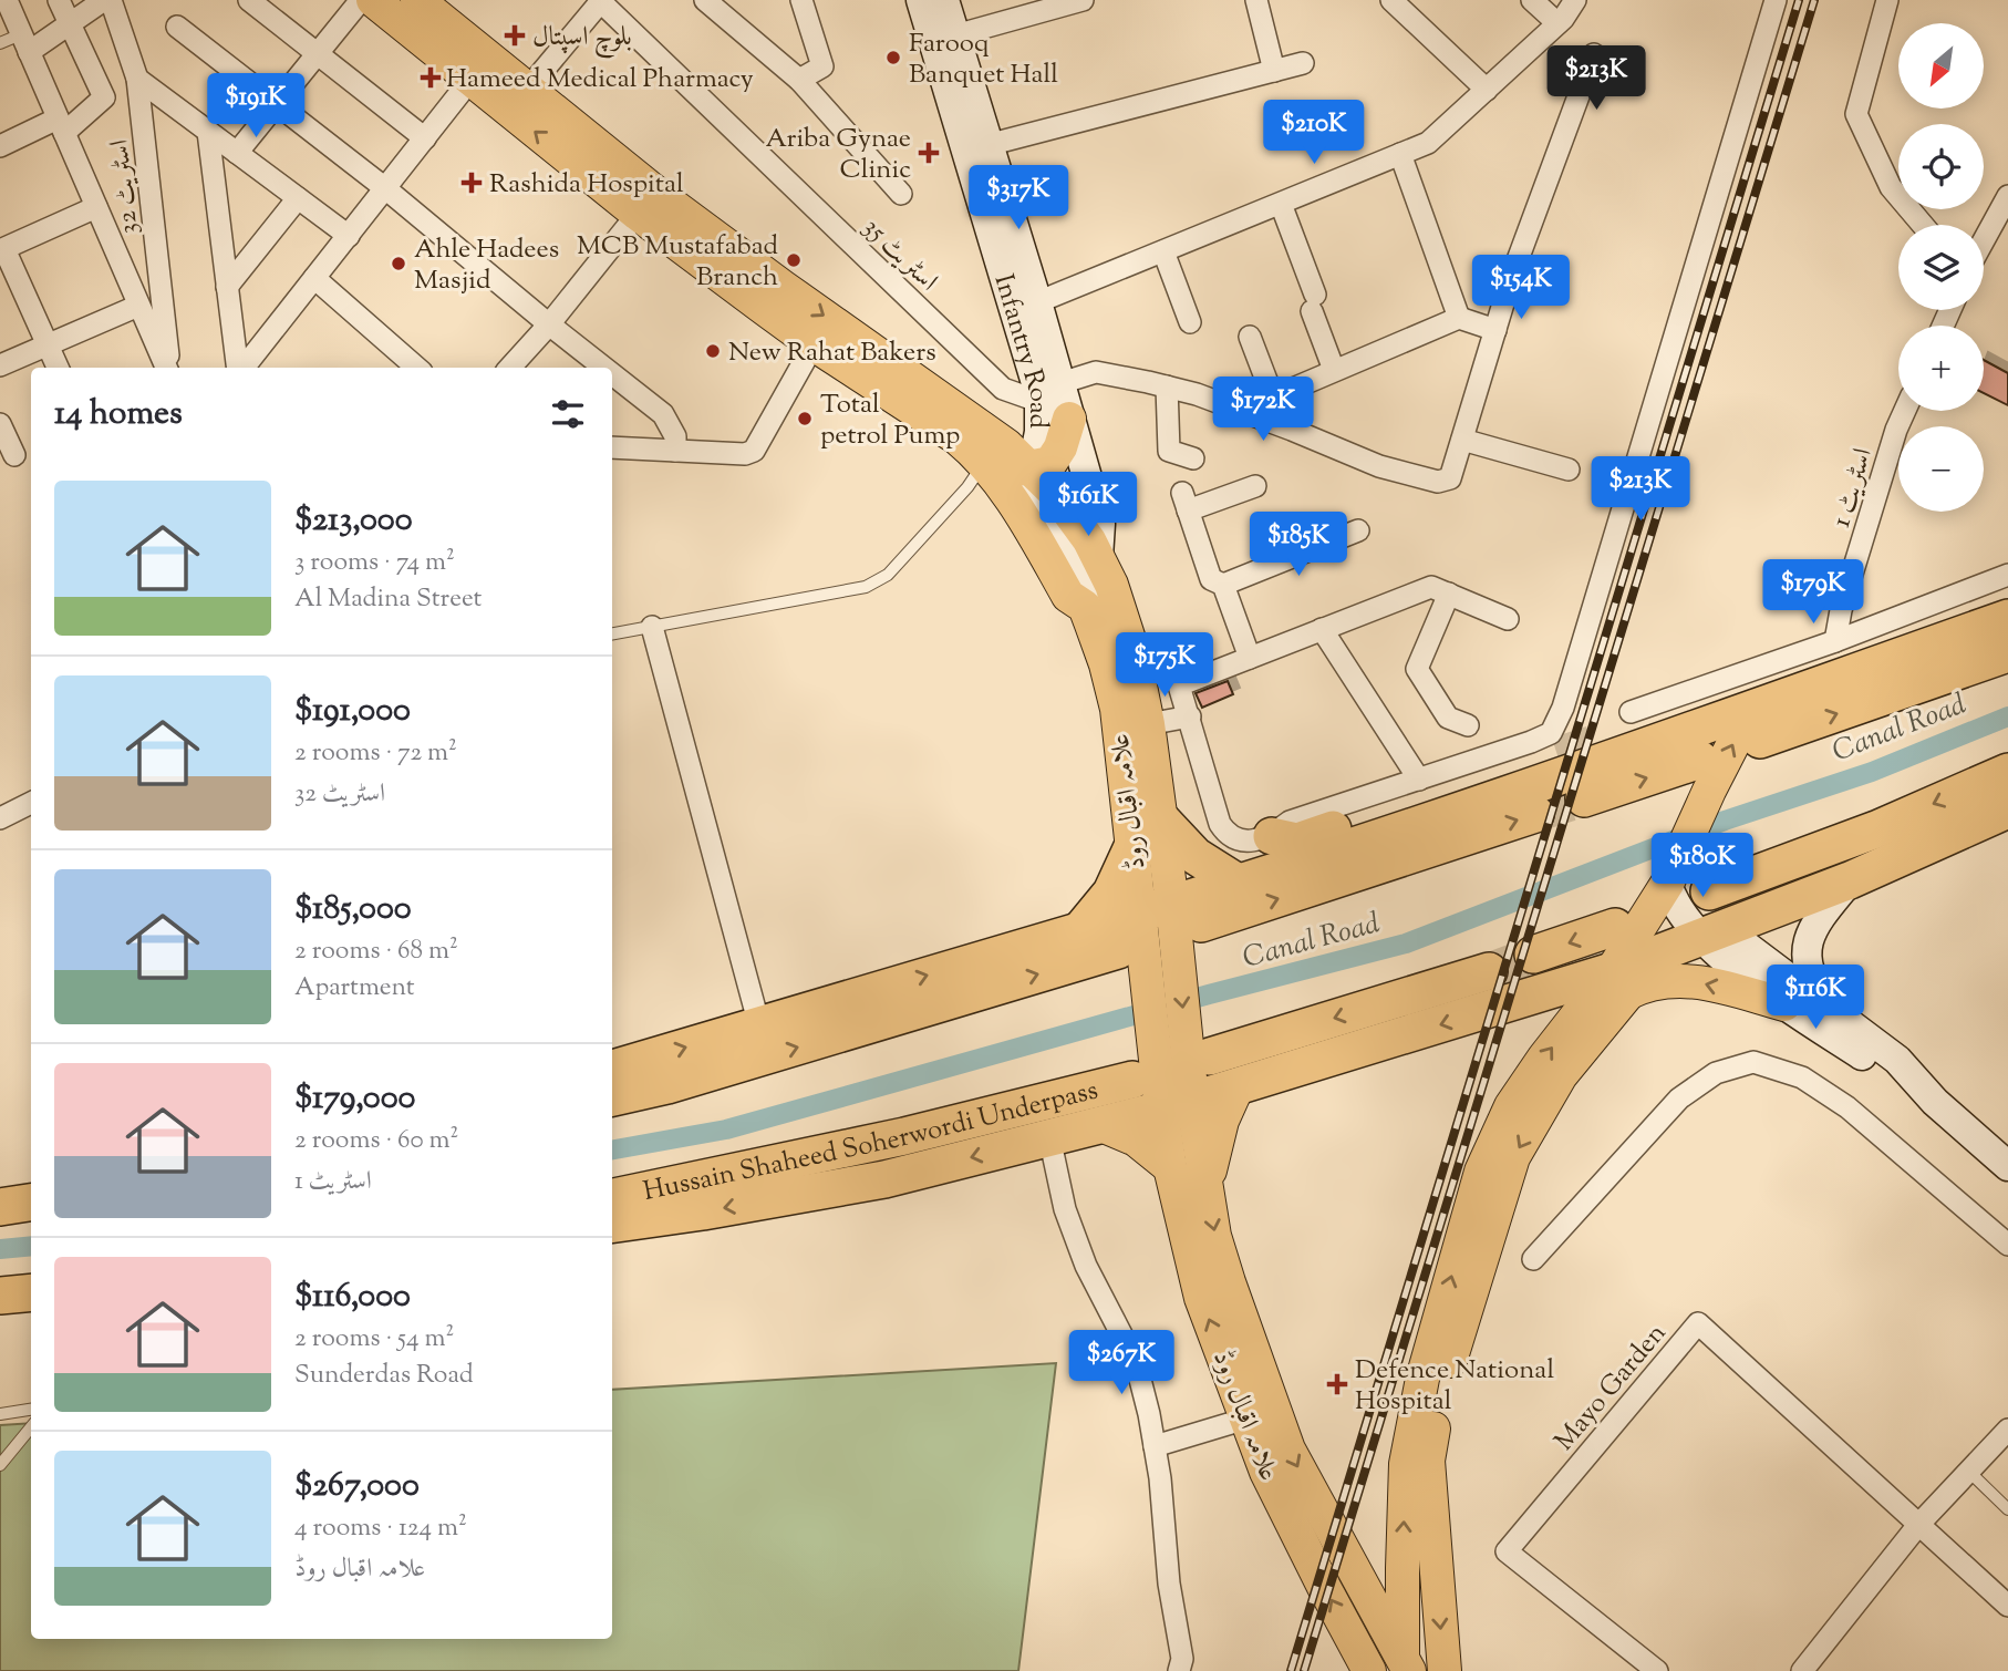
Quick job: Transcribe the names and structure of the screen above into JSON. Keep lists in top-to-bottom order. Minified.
{"streets":{"highway":["Hussain Shaheed Soherwordi Underpass"],"main road":["Infantry Road","علامہ اقبال روڈ"],"street":["اسٹریٹ 32","اسٹریٹ 35","اسٹریٹ 1","Mayo Garden"]},"crossings":[["اسٹریٹ 35","Infantry Road"],["Infantry Road","علامہ اقبال روڈ"],["علامہ اقبال روڈ","Hussain Shaheed Soherwordi Underpass"]],"water":["Canal Road"],"places":{"health":["بلوچ اسپتال","Hameed Medical Pharmacy","Ariba Gynae Clinic","Rashida Hospital","Defence National Hospital"],"other":["Farooq Banquet Hall","MCB Mustafabad Branch","Ahle Hadees Masjid","New Rahat Bakers","Total petrol Pump"]},"north":"bottom left","page":{"map_buttons":["+","−"],"price":["$213K","$191K","$210K","$317K","$154K","$172K","$213K","$161K","$185K","$179K","$175K","$180K","$116K","$267K"],"heading":"14 homes","list":[{"name":"$213,000","note":"3 rooms · 74 m² · Al Madina Street"},{"name":"$191,000","note":"2 rooms · 72 m² · اسٹریٹ 32"},{"name":"$185,000","note":"2 rooms · 68 m² · Apartment"},{"name":"$179,000","note":"2 rooms · 60 m² · اسٹریٹ 1"},{"name":"$116,000","note":"2 rooms · 54 m² · Sunderdas Road"},{"name":"$267,000","note":"4 rooms · 124 m² · علامہ اقبال روڈ"}]}}
